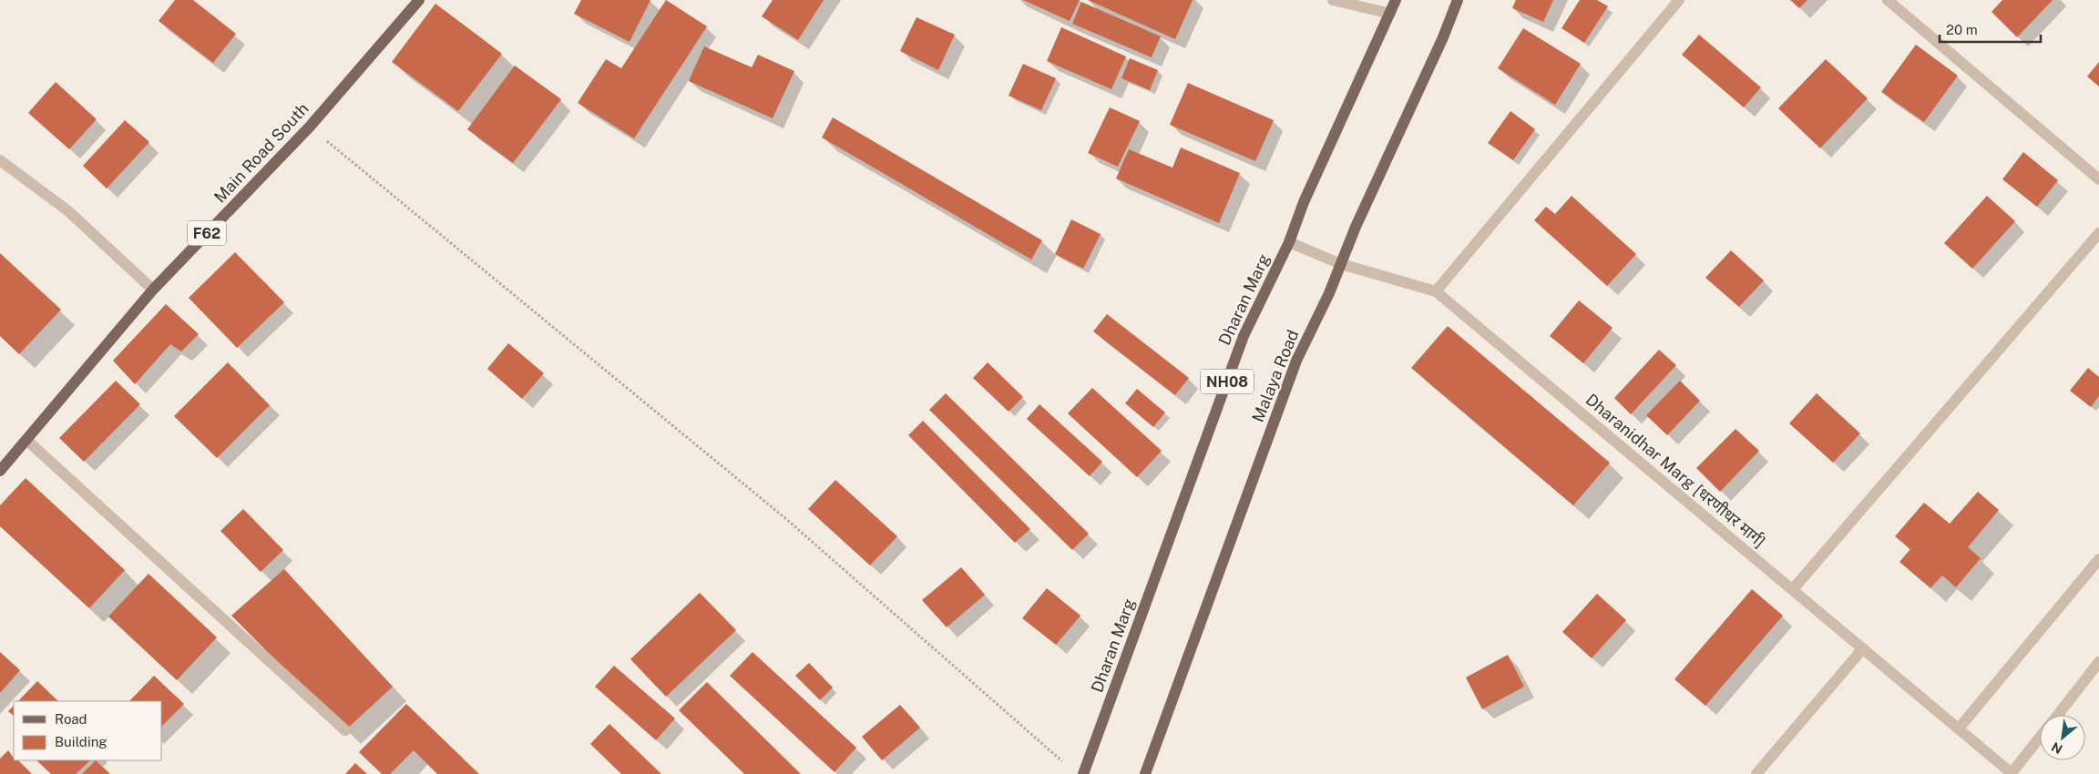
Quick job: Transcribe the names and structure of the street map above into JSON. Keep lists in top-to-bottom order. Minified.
{"streets":{"main road":["Main Road South","F62","Dharan Marg","Malaya Road","NH08"],"street":["Dharanidhar Marg [धरणीधर मार्ग]"]},"crossings":[["Dharan Marg","Dharanidhar Marg [धरणीधर मार्ग]"],["Malaya Road","Dharanidhar Marg [धरणीधर मार्ग]"]],"legend":["Road","Building"],"scale_bar":"20 m","north":"bottom left"}
